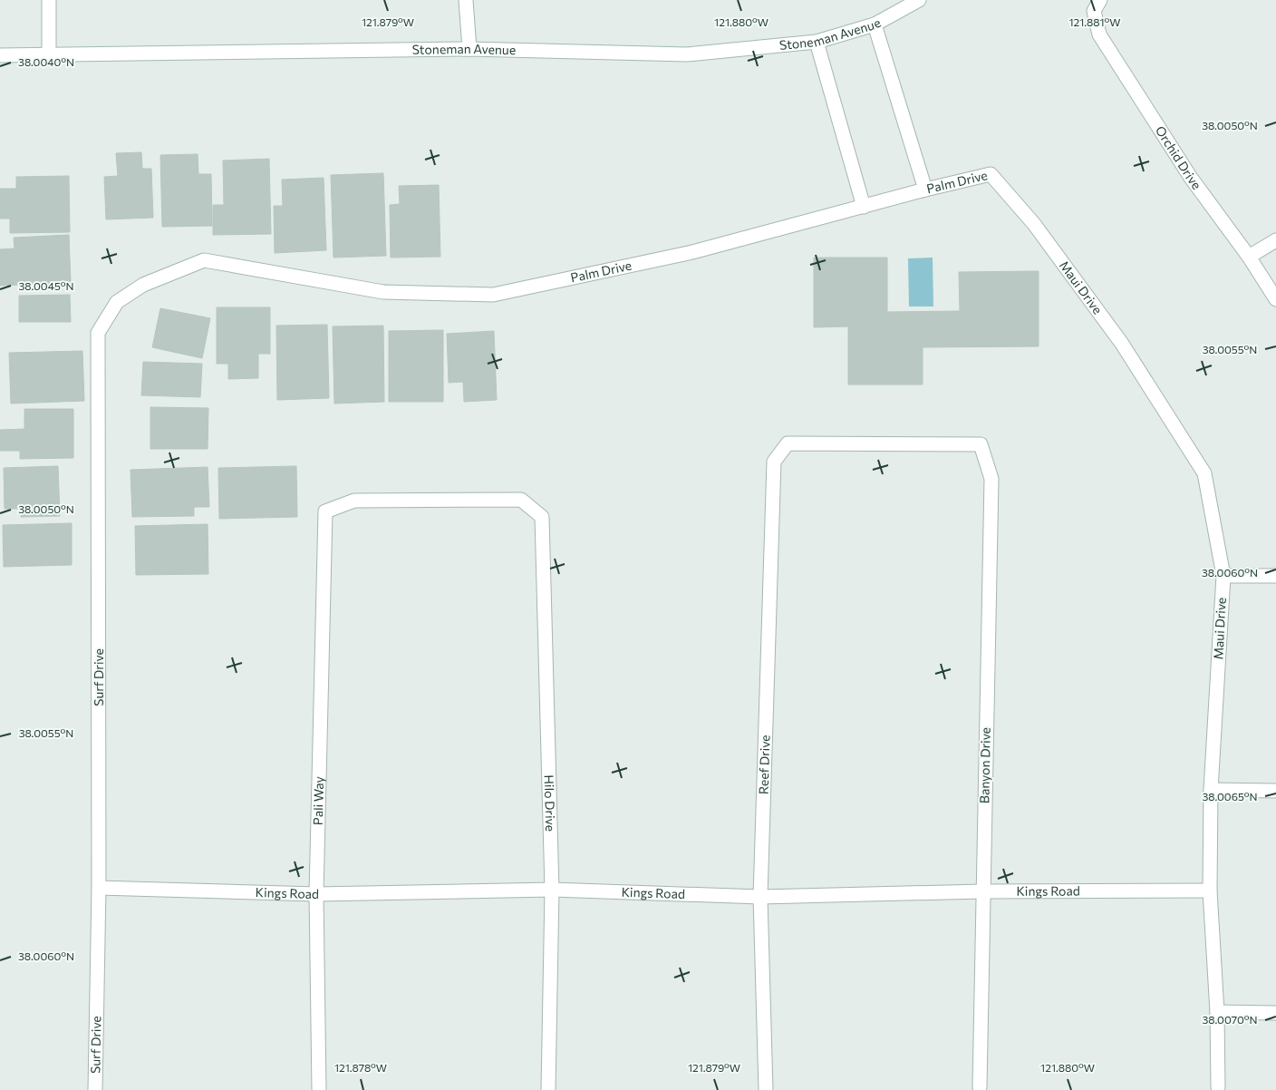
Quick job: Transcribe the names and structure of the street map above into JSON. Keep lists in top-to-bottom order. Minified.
{"streets":{"street":["Stoneman Avenue","Orchid Drive","Palm Drive","Maui Drive","Surf Drive","Reef Drive","Banyon Drive","Pali Way","Hilo Drive","Kings Road"]},"crossings":[["Palm Drive","Maui Drive"],["Palm Drive","Surf Drive"],["Maui Drive","Kings Road"],["Surf Drive","Kings Road"],["Reef Drive","Banyon Drive"],["Reef Drive","Kings Road"],["Banyon Drive","Kings Road"],["Pali Way","Hilo Drive"],["Pali Way","Kings Road"],["Hilo Drive","Kings Road"]],"coordinates":["121.879°W","121.880°W","121.881°W","38.0040°N","38.0050°N","38.0045°N","38.0055°N","38.0060°N","38.0065°N","38.0070°N","121.878°W"]}
